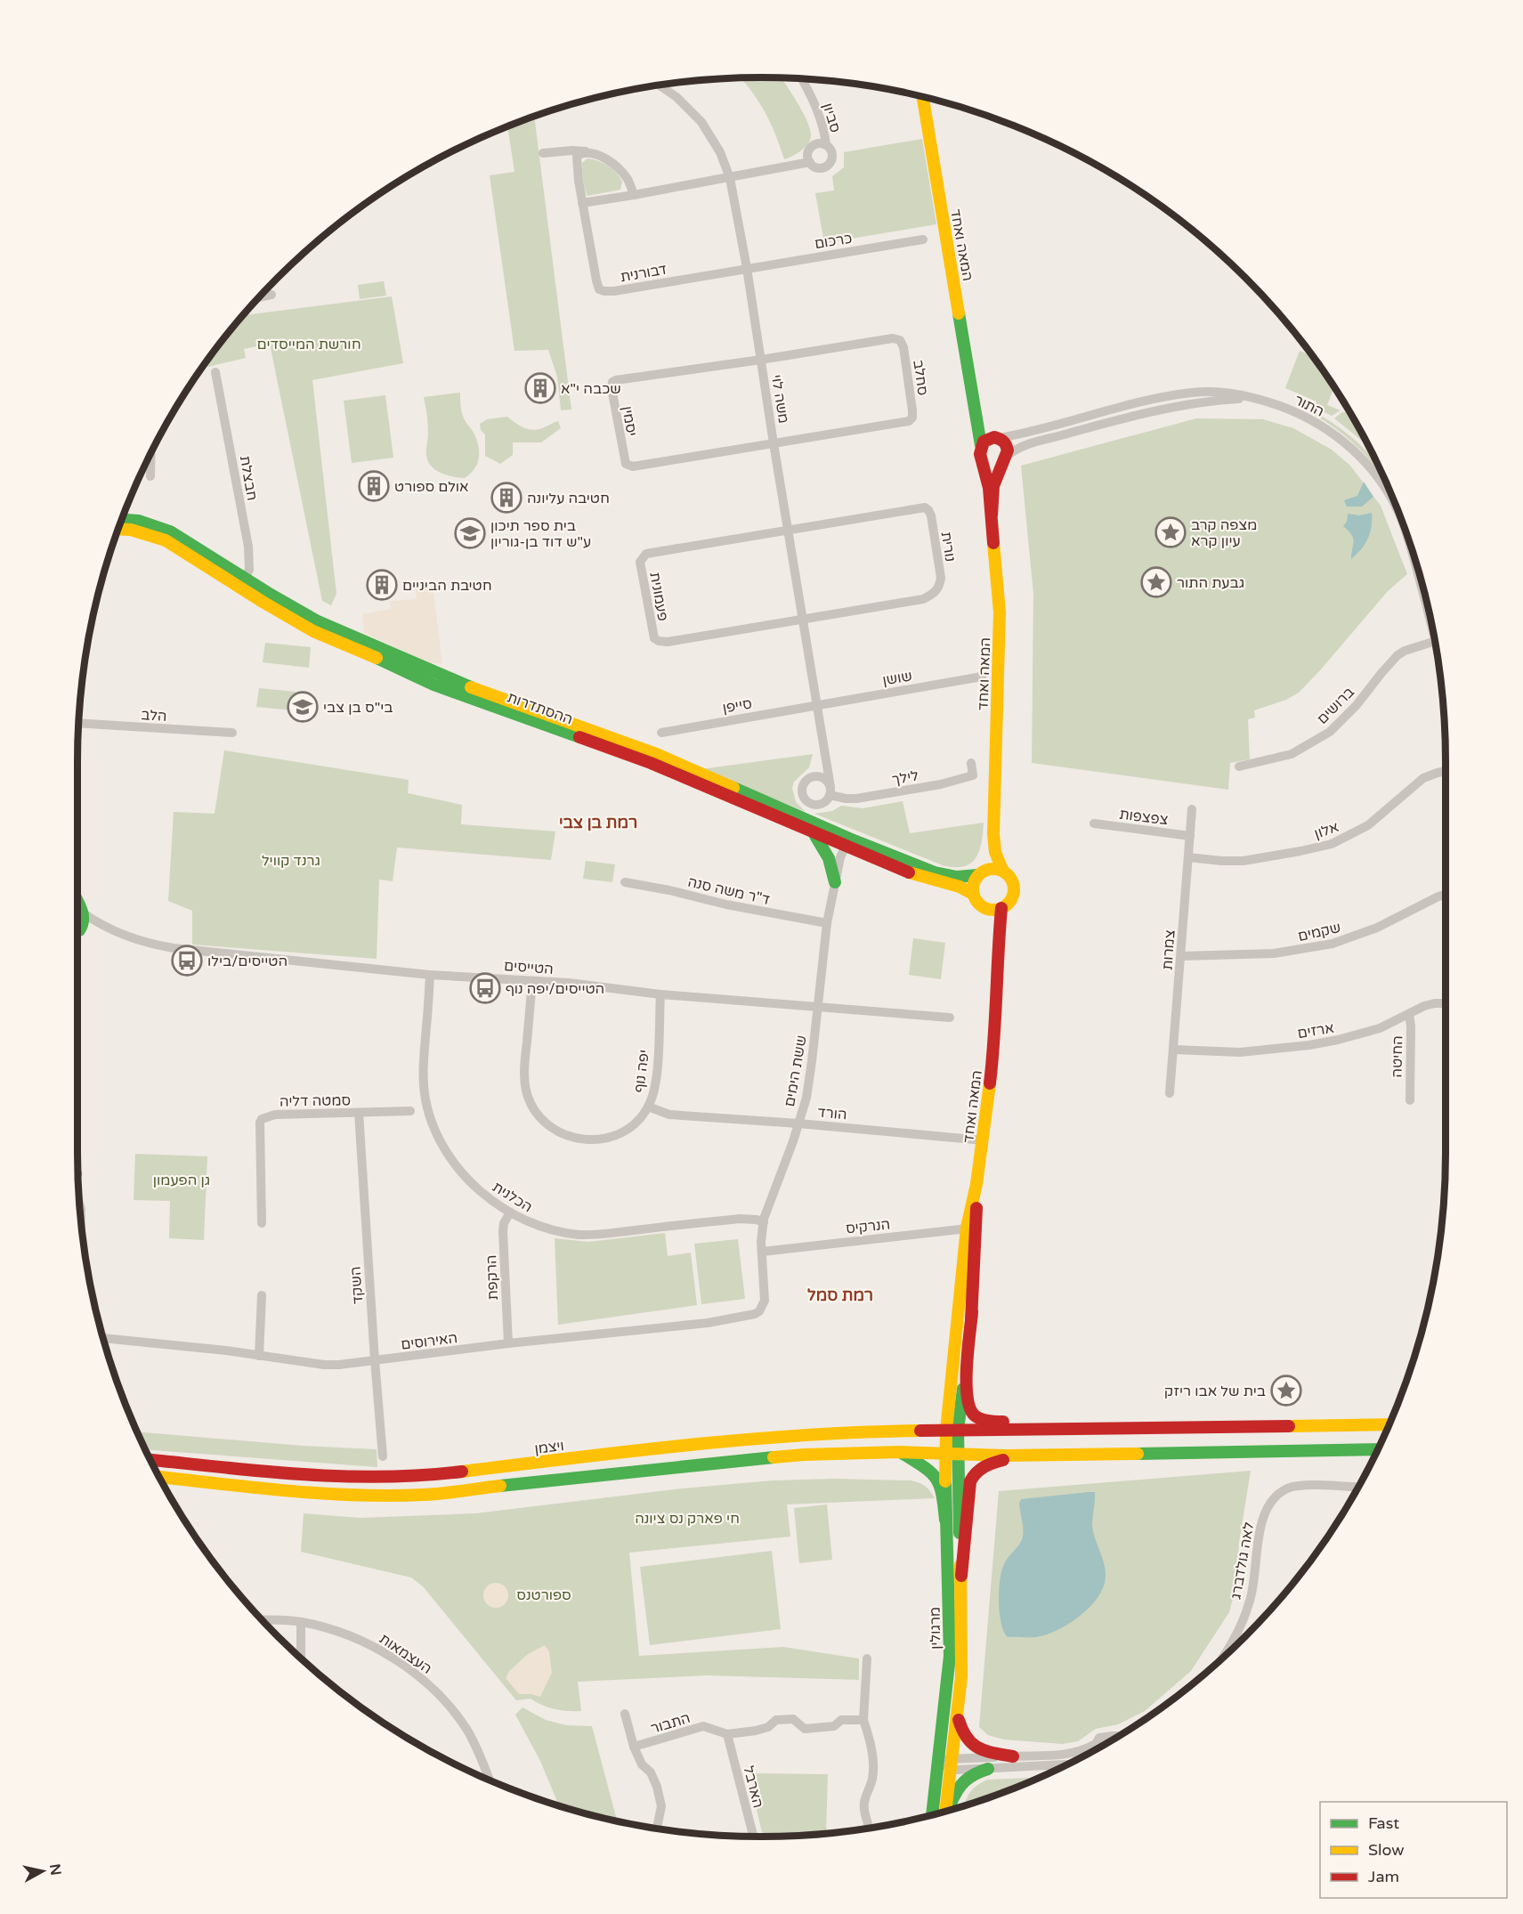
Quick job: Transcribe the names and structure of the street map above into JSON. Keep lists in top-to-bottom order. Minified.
{"streets":{"main road":["המאה ואחד","ההסתדרות","ויצמן","מרגולין"],"street":["סביון","כרכום","דבורנית","סחלב","משה לוי","התור","יסמין","חבצלת","נורית","פעמונית","שושן","סייפן","ברושים","הלב","לילך","צפצפות","אלון","ד\"ר משה סנה","שקמים","צמרות","הטייסים","ארזים","החיטה","יפה נוף","ששת הימים","סמטה דליה","הורד","הכלנית","הנרקיס","הרקפת","השקד","האירוסים","לאה גולדברג","העצמאות","התבור","הארבל"]},"crossings":[["כרכום","דבורנית"],["כרכום","משה לוי"],["המאה ואחד","התור"],["המאה ואחד","ההסתדרות"],["המאה ואחד","הורד"],["המאה ואחד","הנרקיס"],["המאה ואחד","ויצמן"],["המאה ואחד","מרגולין"],["דבורנית","משה לוי"],["סחלב","משה לוי"],["סחלב","יסמין"],["משה לוי","יסמין"],["משה לוי","נורית"],["משה לוי","פעמונית"],["משה לוי","שושן"],["משה לוי","סייפן"],["משה לוי","לילך"],["חבצלת","ההסתדרות"],["נורית","פעמונית"],["שושן","סייפן"],["ההסתדרות","ששת הימים"],["צפצפות","צמרות"],["אלון","צמרות"],["ד\"ר משה סנה","ששת הימים"],["שקמים","צמרות"],["צמרות","ארזים"],["הטייסים","יפה נוף"],["הטייסים","ששת הימים"],["הטייסים","הורד"],["הטייסים","הכלנית"],["ארזים","החיטה"],["יפה נוף","הורד"],["ששת הימים","הורד"],["ששת הימים","הכלנית"],["ששת הימים","הנרקיס"],["ששת הימים","האירוסים"],["סמטה דליה","השקד"],["הכלנית","הרקפת"],["הרקפת","האירוסים"],["השקד","האירוסים"],["ויצמן","מרגולין"],["התבור","הארבל"]],"districts":["רמת בן צבי","רמת סמל"],"parks":["חורשת המייסדים","גרנד קוויל","גן הפעמון","חי פארק נס ציונה","ספורטנס"],"places":{"building":["שכבה י\"א","אולם ספורט","חטיבה עליונה","חטיבת הביניים"],"place":["מצפה קרב עיון קרא","גבעת התור","בית של אבו ריזק"],"school or university":["בית ספר תיכון ע\"ש דוד בן-גוריון","בי\"ס בן צבי"],"bus stop":["הטייסים/בילו","הטייסים/יפה נוף"]},"legend":["Fast","Slow","Jam"],"north":"right"}
